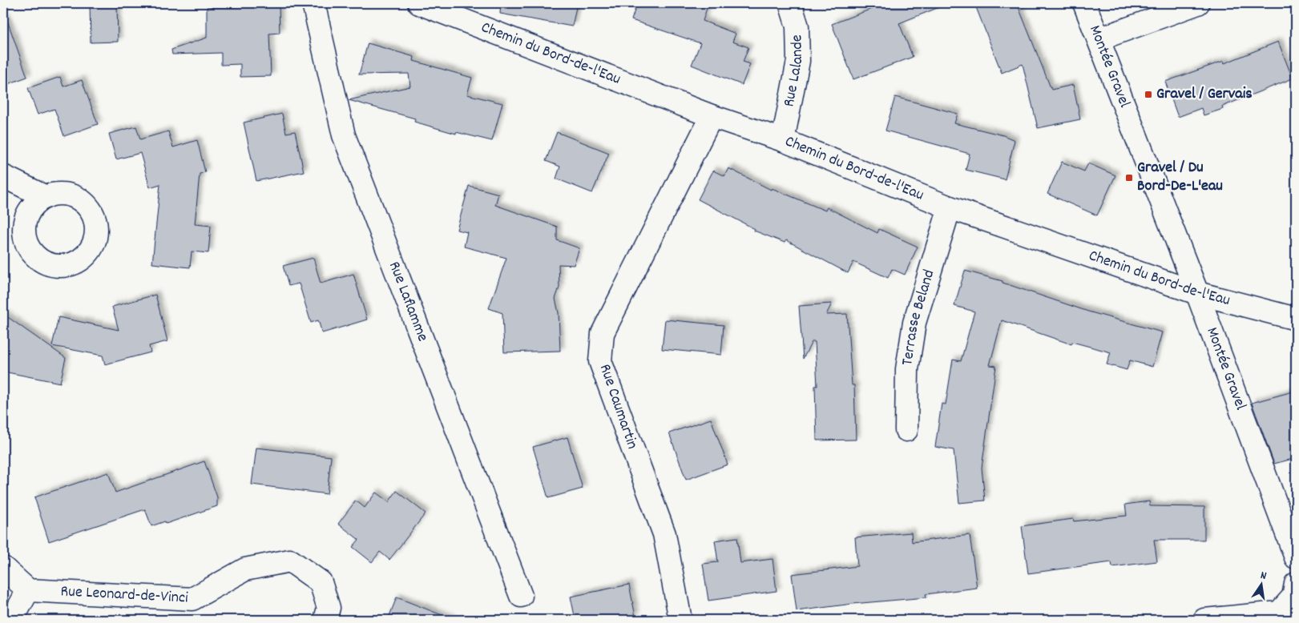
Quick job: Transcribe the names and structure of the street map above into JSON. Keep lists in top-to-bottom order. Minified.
{"streets":{"street":["Chemin du Bord-de-l'Eau","Montée Gravel","Rue Lalande","Rue Laflamme","Terrasse Beland","Rue Caumartin","Rue Leonard-de-Vinci"]},"crossings":[["Chemin du Bord-de-l'Eau","Montée Gravel"],["Chemin du Bord-de-l'Eau","Rue Lalande"],["Chemin du Bord-de-l'Eau","Terrasse Beland"],["Chemin du Bord-de-l'Eau","Rue Caumartin"]],"places":{"transit":["Gravel / Gervais","Gravel / Du Bord-De-L'eau"]},"north":"top"}
